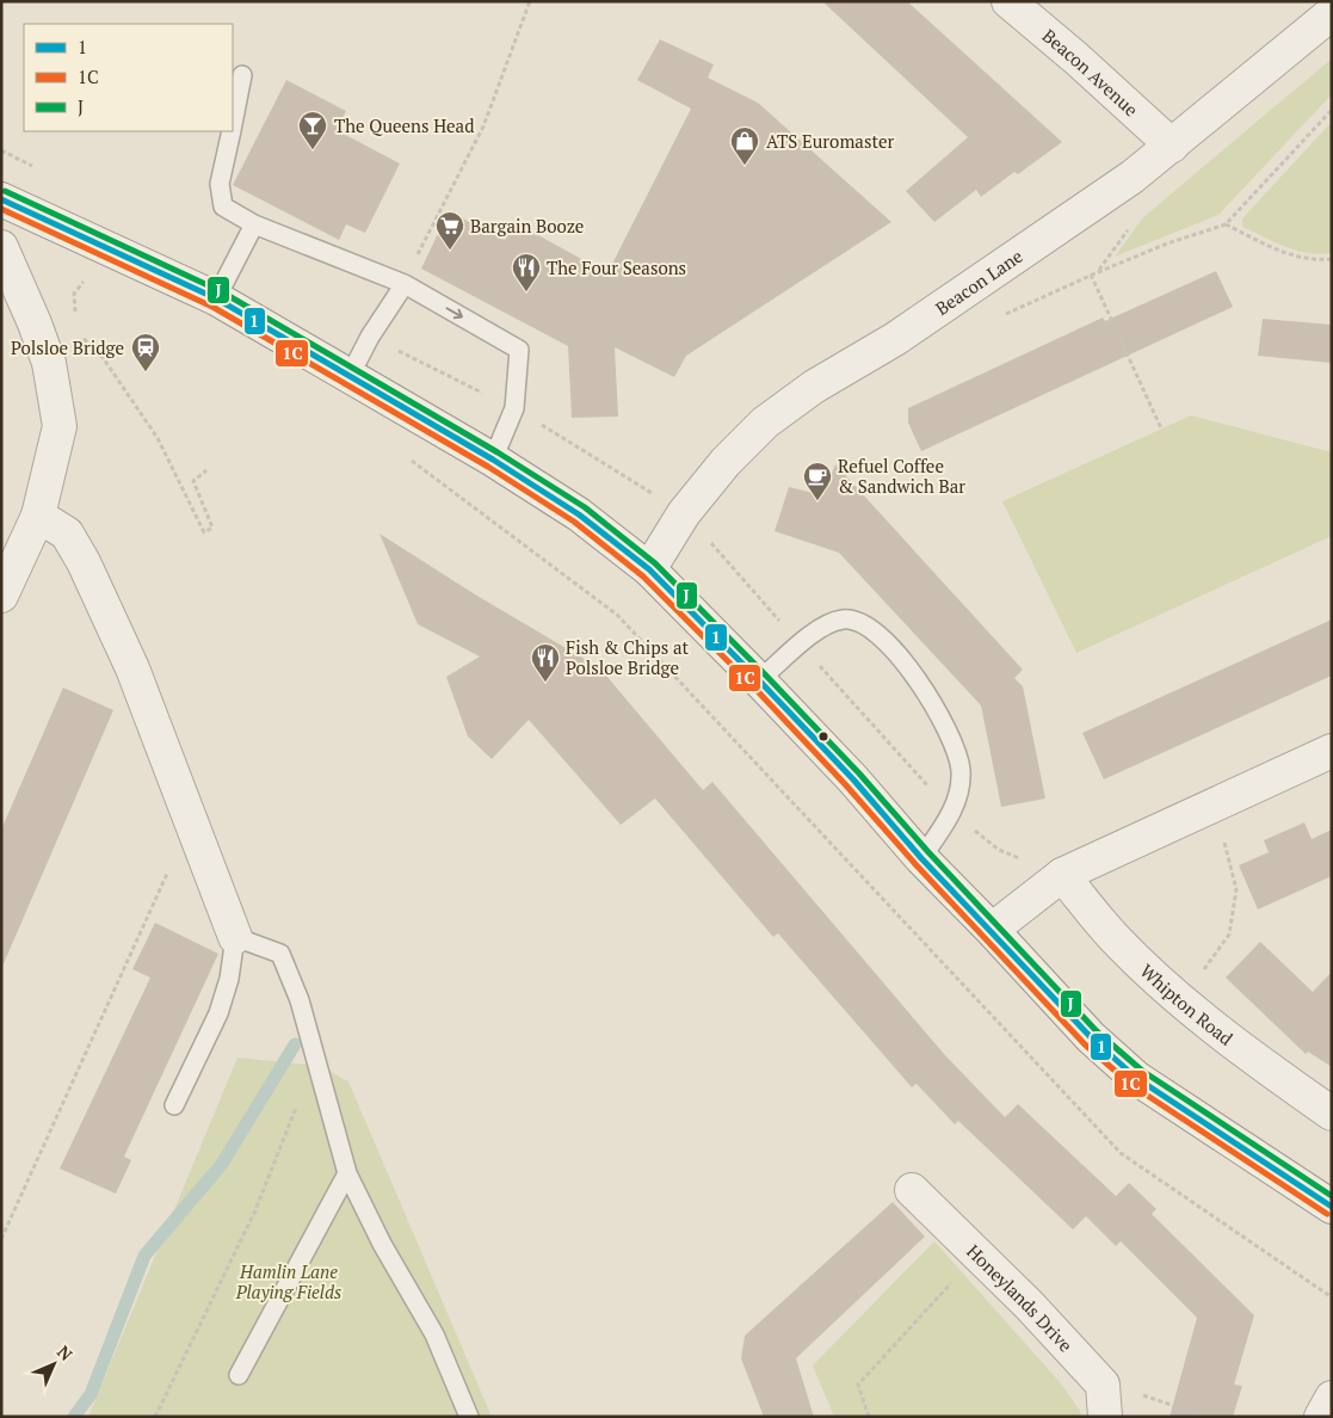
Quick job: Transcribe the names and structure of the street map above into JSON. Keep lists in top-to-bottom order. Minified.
{"streets":{"street":["Beacon Avenue","Beacon Lane","Whipton Road","Honeylands Drive"]},"crossings":[["Beacon Avenue","Beacon Lane"]],"parks":["Hamlin Lane Playing Fields"],"places":{"bar":["The Queens Head"],"shop":["ATS Euromaster"],"supermarket":["Bargain Booze"],"restaurant":["The Four Seasons","Fish & Chips at Polsloe Bridge"],"station":["Polsloe Bridge"],"cafe":["Refuel Coffee & Sandwich Bar"]},"lines":["transit line J","transit line 1","transit line 1C"],"legend":["1","1C","J"],"north":"top right"}
